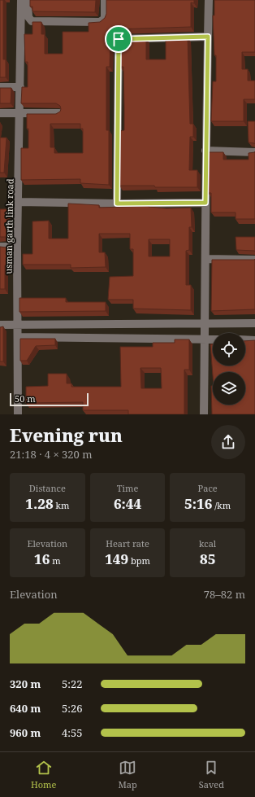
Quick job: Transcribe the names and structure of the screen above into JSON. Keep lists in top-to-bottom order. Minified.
{"streets":{"street":["usman garth link road"]},"scale_bar":"50 m","page":{"scale":"50 m","heading":["Evening run","21:18 · 4 × 320 m"],"stats":[["Distance","1.28 km"],["Time","6:44"],["Pace","5:16 /km"],["Elevation","16 m"],["Heart rate","149 bpm"],["kcal","85"]],"chart":["Elevation","78–82 m"],"list":[{"name":"320 m","note":"5:22"},{"name":"640 m","note":"5:26"},{"name":"960 m","note":"4:55"}],"tabs":["Home","Map","Saved"]}}
